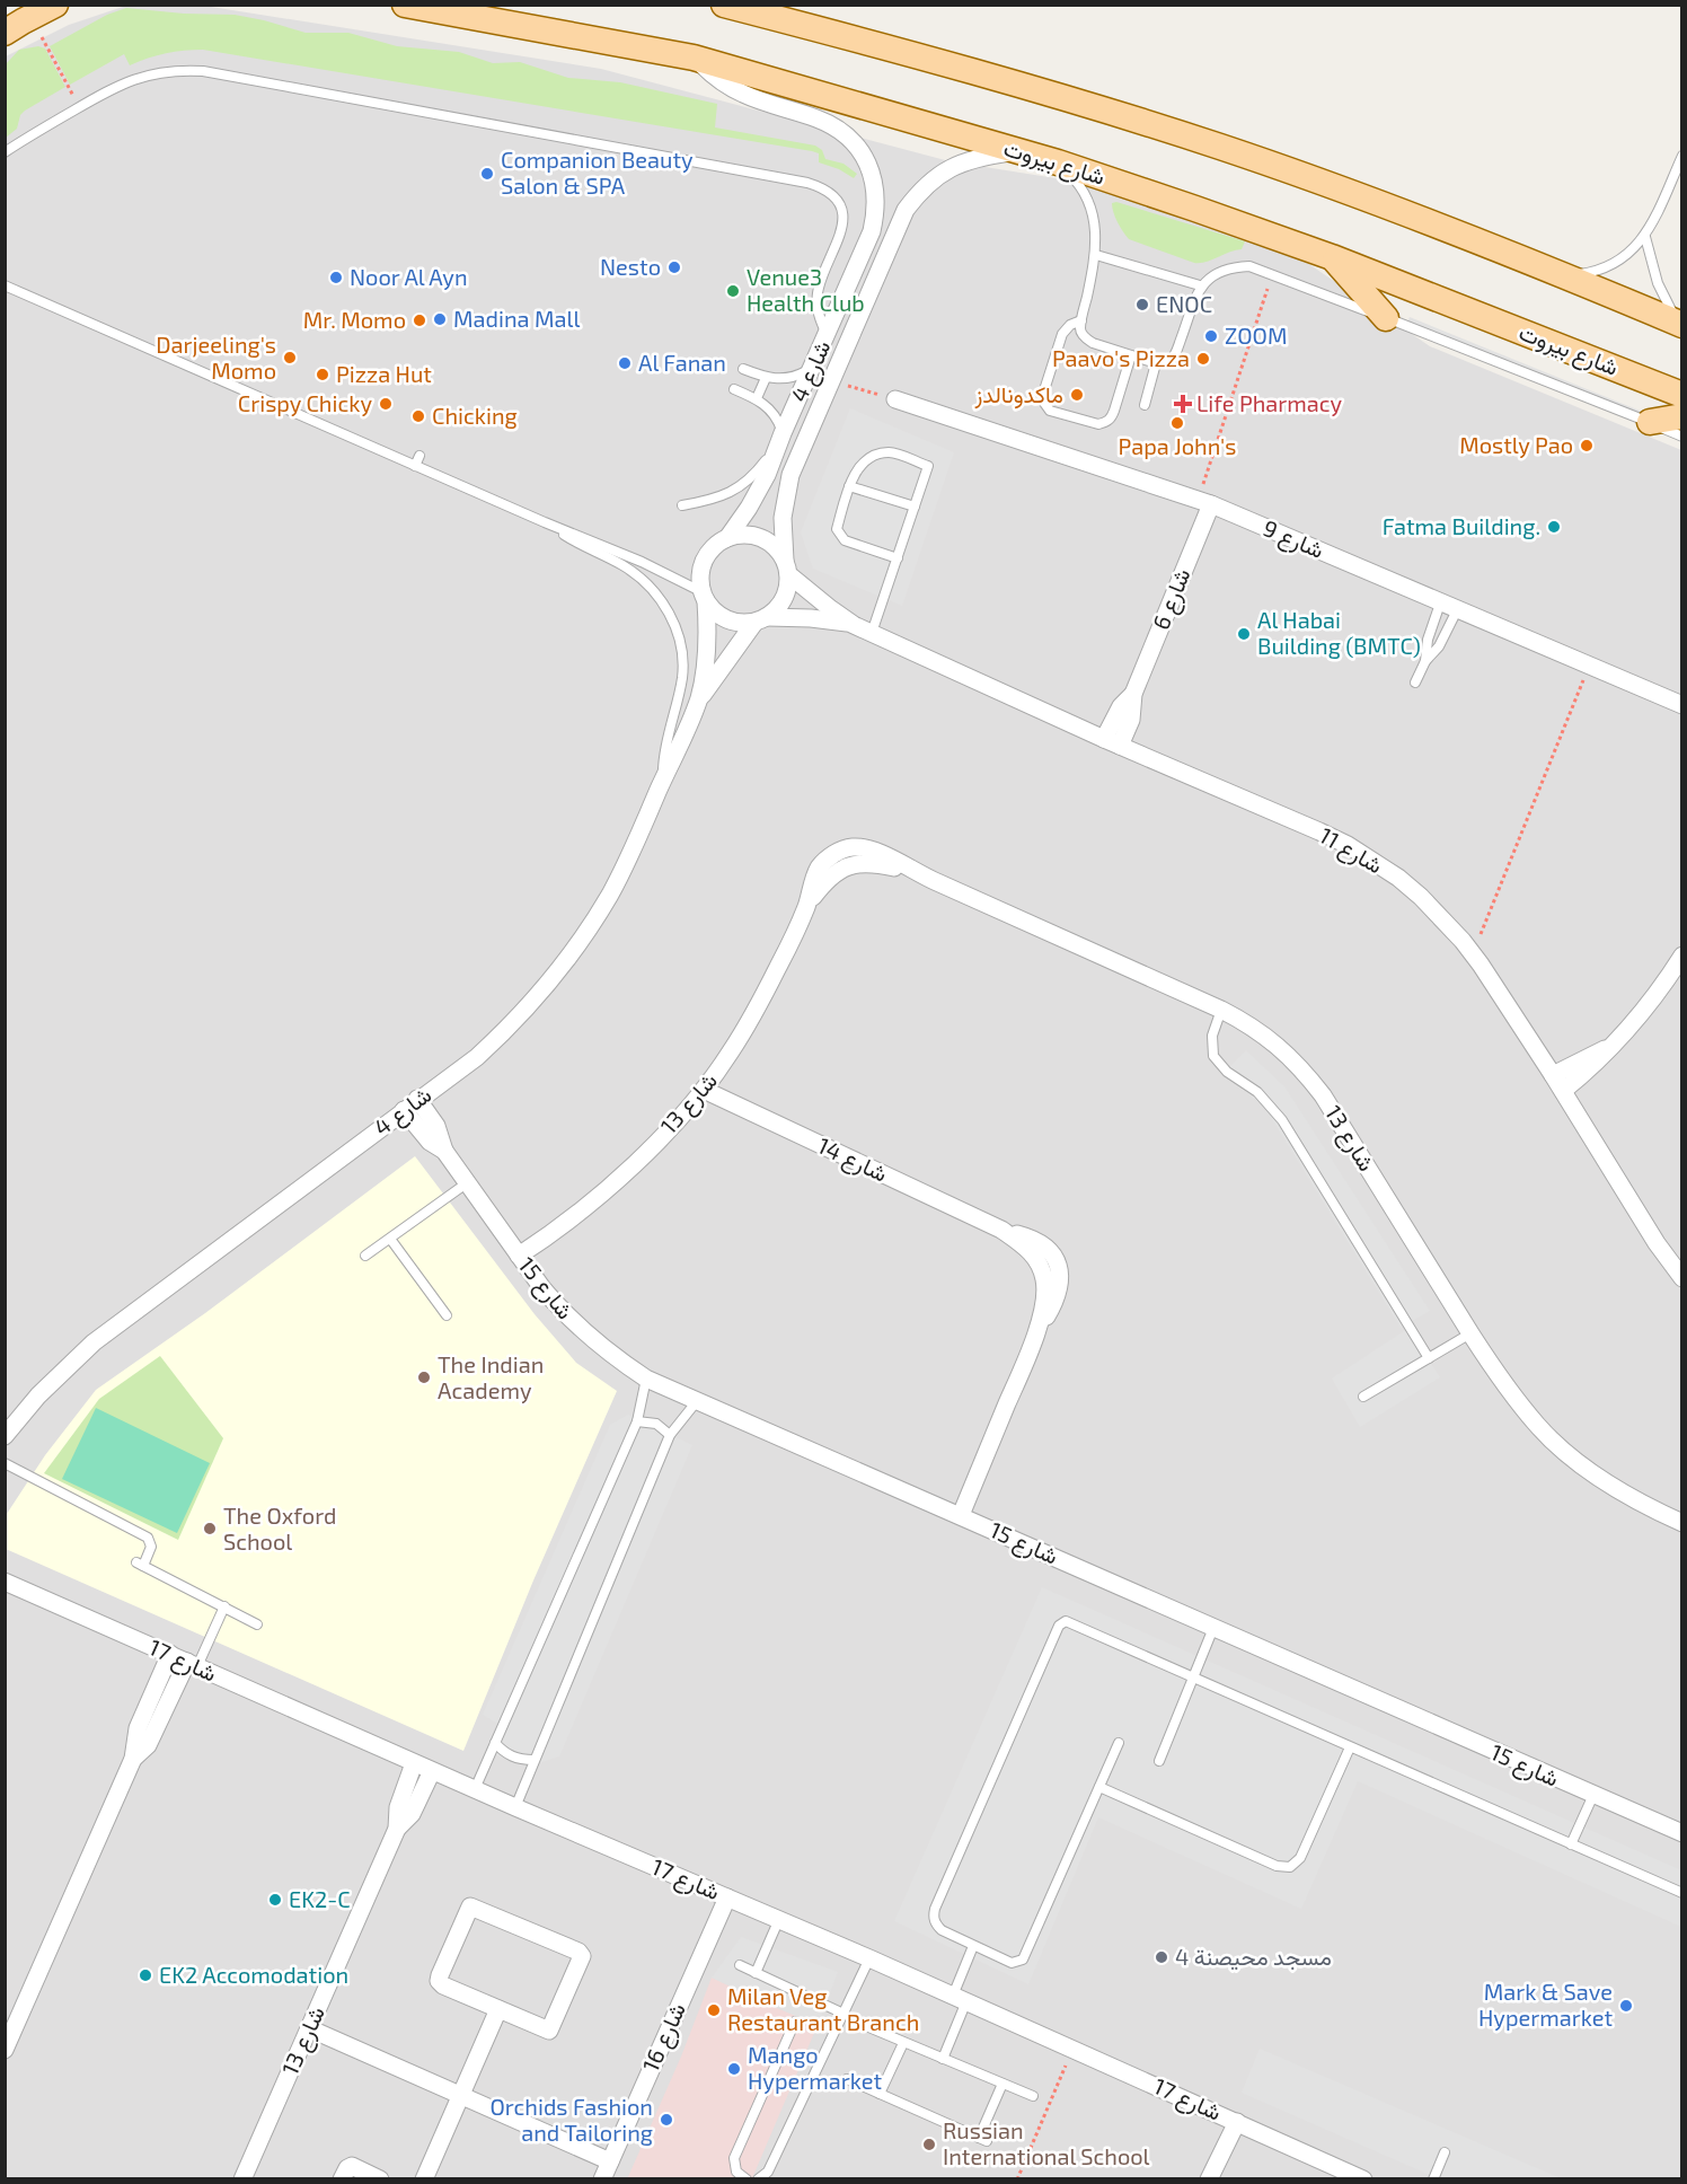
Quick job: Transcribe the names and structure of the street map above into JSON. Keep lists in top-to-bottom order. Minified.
{"streets":{"main road":["شارع بيروت"],"street":["شارع 4","شارع 9","شارع 6","شارع 11","شارع 13","شارع 14","شارع 15","شارع 17","شارع 16"]},"crossings":[["شارع بيروت","شارع 4"],["شارع 4","شارع 11"],["شارع 4","شارع 15"],["شارع 9","شارع 6"],["شارع 6","شارع 11"],["شارع 13","شارع 14"],["شارع 13","شارع 15"],["شارع 13","شارع 17"],["شارع 14","شارع 15"],["شارع 17","شارع 16"]],"places":{"other":["Companion Beauty Salon & SPA","Nesto","Noor Al Ayn","Venue3 Health Club","ENOC","Madina Mall","Mr. Momo","ZOOM","Darjeeling's Momo","Paavo's Pizza","Al Fanan","Pizza Hut","ماكدونالدز","Crispy Chicky","Chicking","Papa John's","Mostly Pao","Fatma Building.","Al Habai Building (BMTC)","The Indian Academy","The Oxford School","EK2-C","مسجد محيصنة 4","EK2 Accomodation","Mark & Save Hypermarket","Milan Veg Restaurant Branch","Mango Hypermarket","Orchids Fashion and Tailoring","Russian International School"],"health":["Life Pharmacy"]}}
